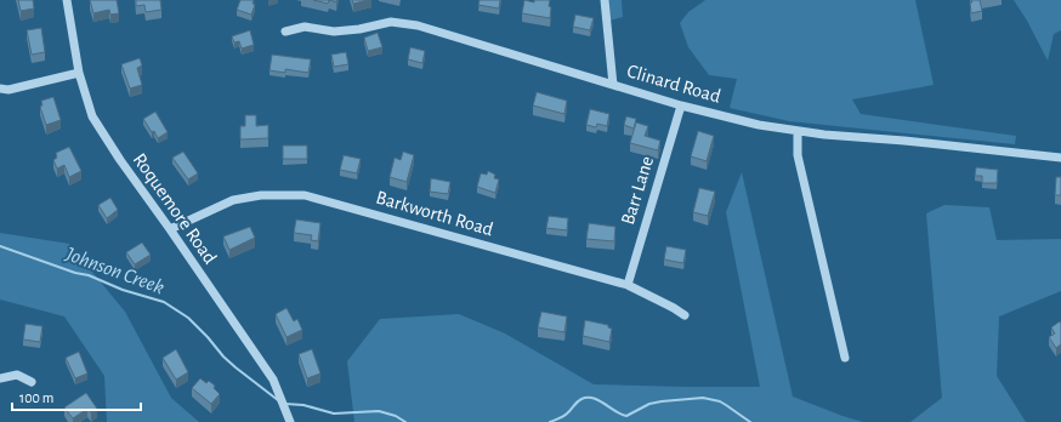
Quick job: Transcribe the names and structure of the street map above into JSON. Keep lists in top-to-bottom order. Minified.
{"streets":{"street":["Clinard Road","Barr Lane","Roquemore Road","Barkworth Road"]},"crossings":[["Clinard Road","Barr Lane"],["Barr Lane","Barkworth Road"],["Roquemore Road","Barkworth Road"]],"water":["Johnson Creek"],"scale_bar":"100 m"}
